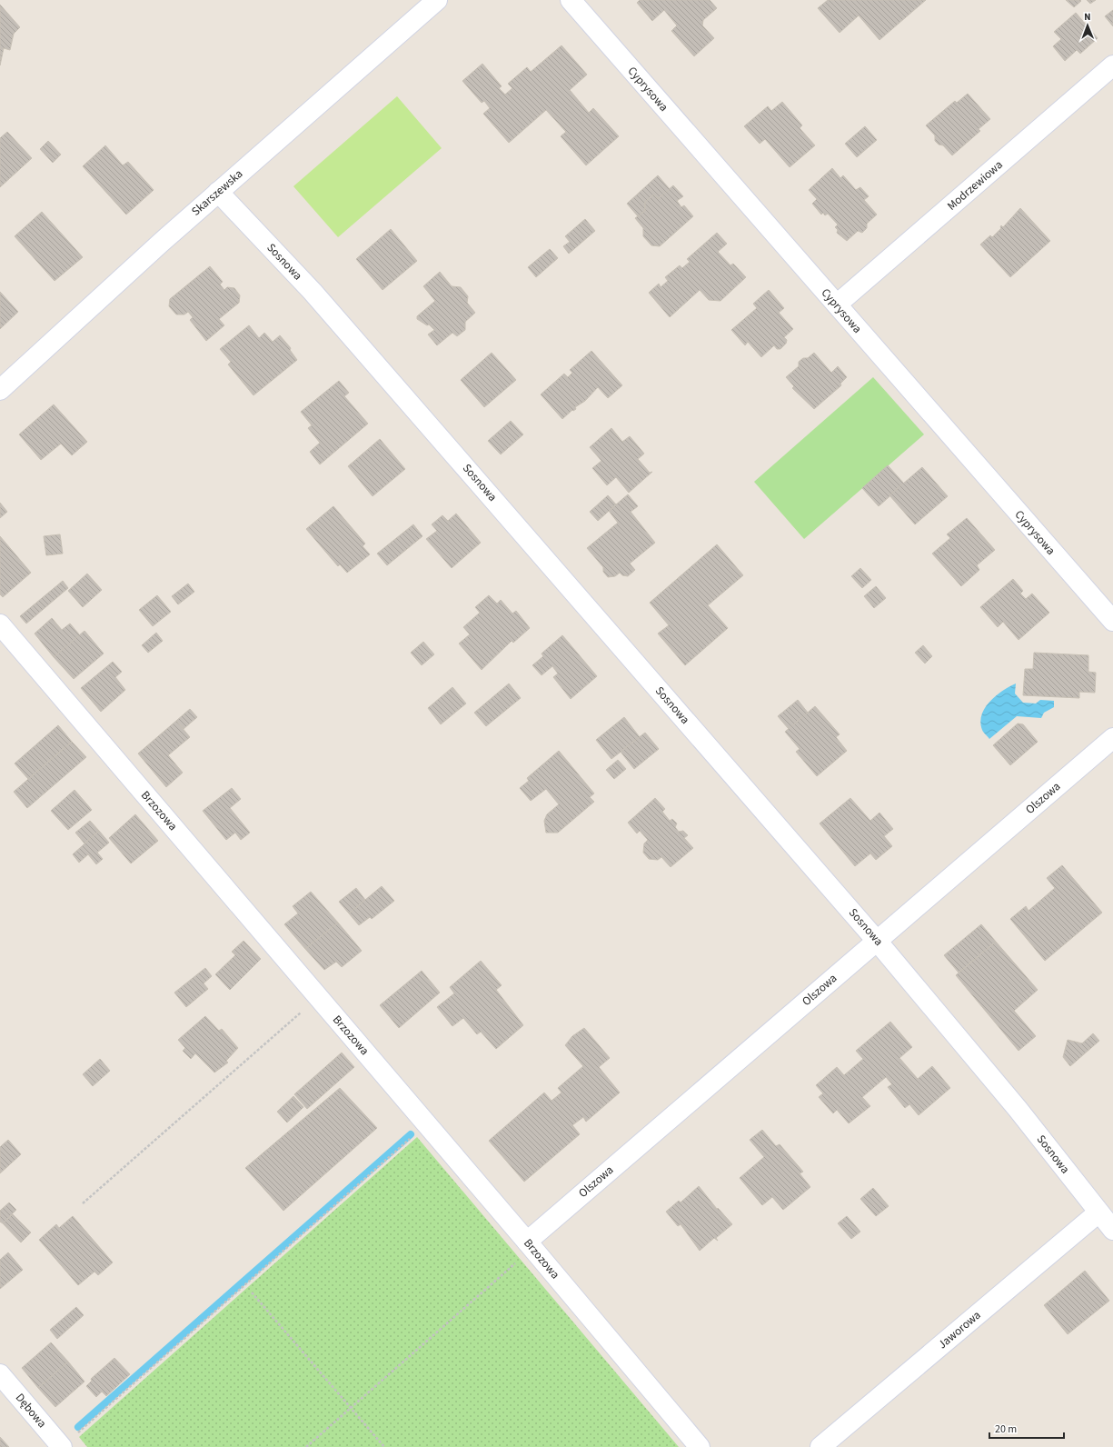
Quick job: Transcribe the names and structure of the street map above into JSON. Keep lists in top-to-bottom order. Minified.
{"streets":{"street":["Cyprysowa","Modrzewiowa","Skarszewska","Sosnowa","Olszowa","Brzozowa","Jaworowa","Dębowa"]},"crossings":[["Cyprysowa","Modrzewiowa"],["Skarszewska","Sosnowa"],["Sosnowa","Olszowa"],["Sosnowa","Jaworowa"],["Olszowa","Brzozowa"]],"scale_bar":"20 m","north":"top"}
